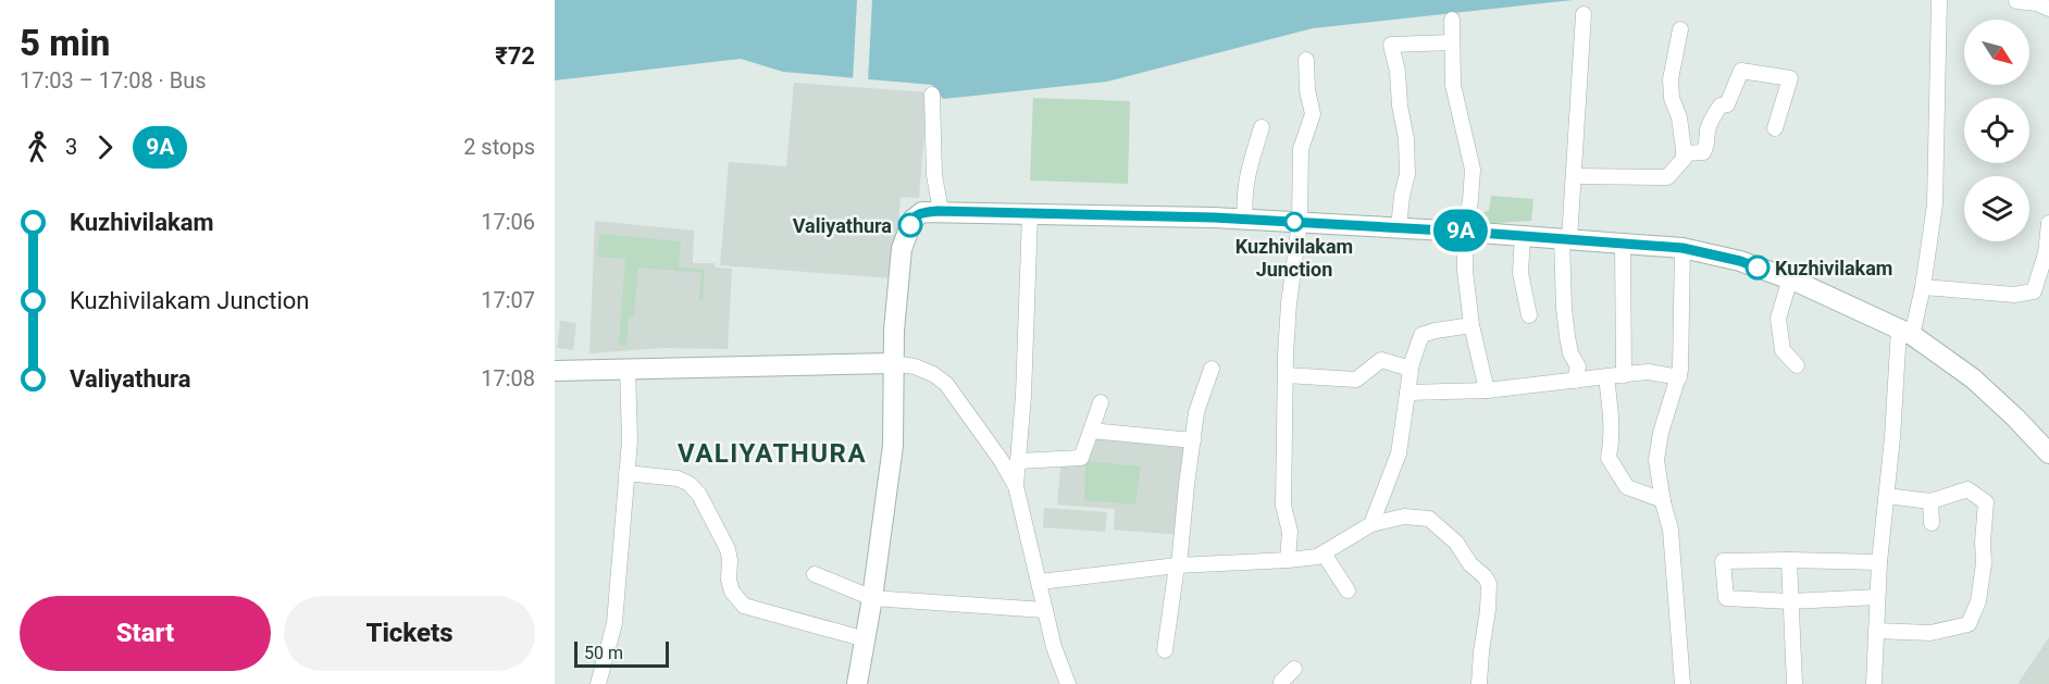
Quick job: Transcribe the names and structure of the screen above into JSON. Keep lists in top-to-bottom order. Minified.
{"districts":["VALIYATHURA"],"places":["Kuzhivilakam Junction","Valiyathura","Kuzhivilakam"],"lines":["bus line 9A"],"scale_bar":"50 m","north":"bottom right","page":{"heading":["5 min","17:03 – 17:08 · Bus","₹72"],"on_map":"9A","legs":["3","9A","2 stops"],"list":[{"name":"Kuzhivilakam","value":"17:06"},{"name":"Kuzhivilakam Junction","value":"17:07"},{"name":"Valiyathura","value":"17:08"}],"buttons":["Start","Tickets"],"scale":"50 m"}}
